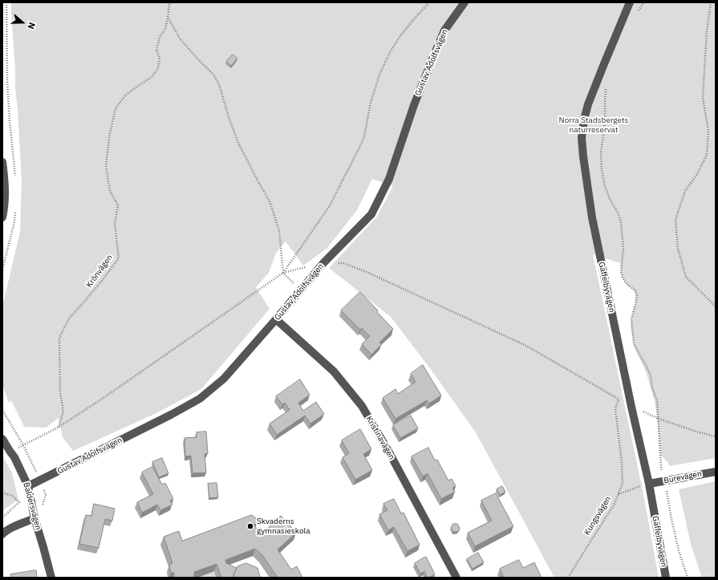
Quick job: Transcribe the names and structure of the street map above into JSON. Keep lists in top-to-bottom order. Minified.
{"streets":{"street":["Gustav Adolfsvägen","Gaffelbyvägen","Kristinavägen","Burevägen","Baldersvägen"],"path":["Krönvägen","Kungsvägen"]},"crossings":[["Gustav Adolfsvägen","Kristinavägen"],["Gustav Adolfsvägen","Baldersvägen"],["Gaffelbyvägen","Burevägen"]],"parks":["Norra Stadsbergets naturreservat"],"places":["Skvaderns gymnasieskola"],"north":"right"}
